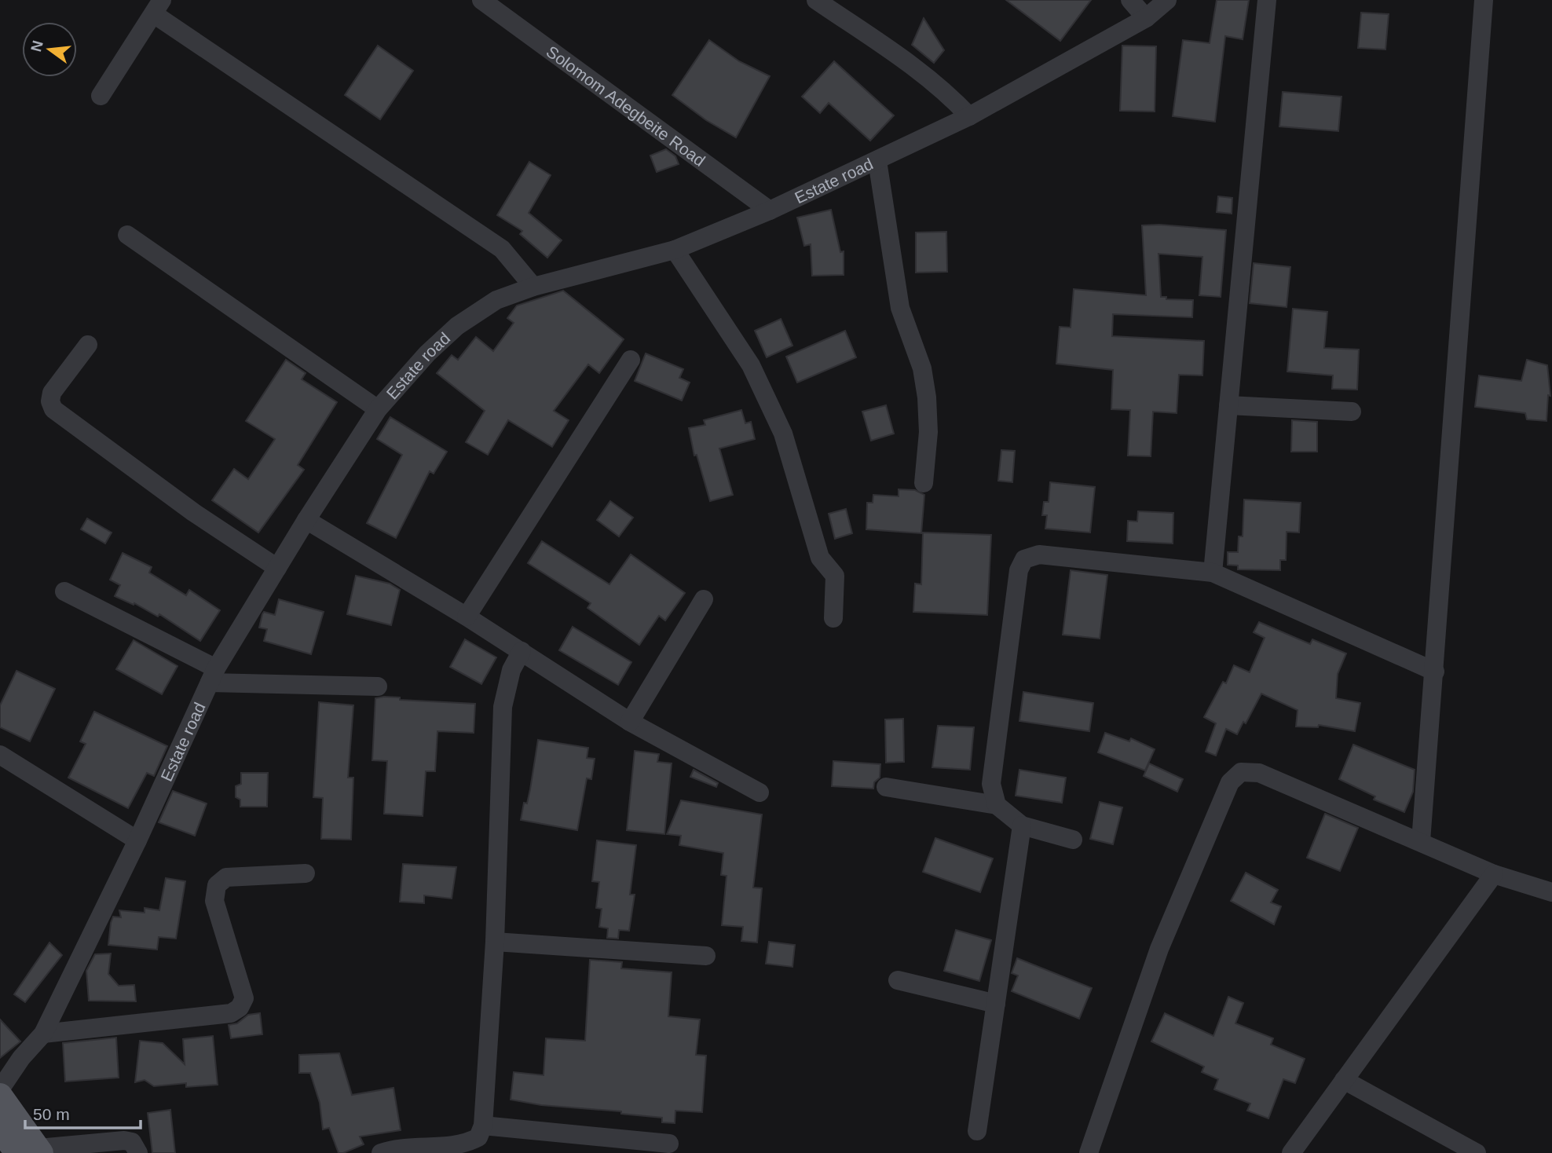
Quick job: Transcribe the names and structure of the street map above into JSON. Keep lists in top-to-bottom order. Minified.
{"streets":{"street":["Solomom Adegbeite Road","Estate road"]},"crossings":[["Solomom Adegbeite Road","Estate road"]],"scale_bar":"50 m","north":"left"}
